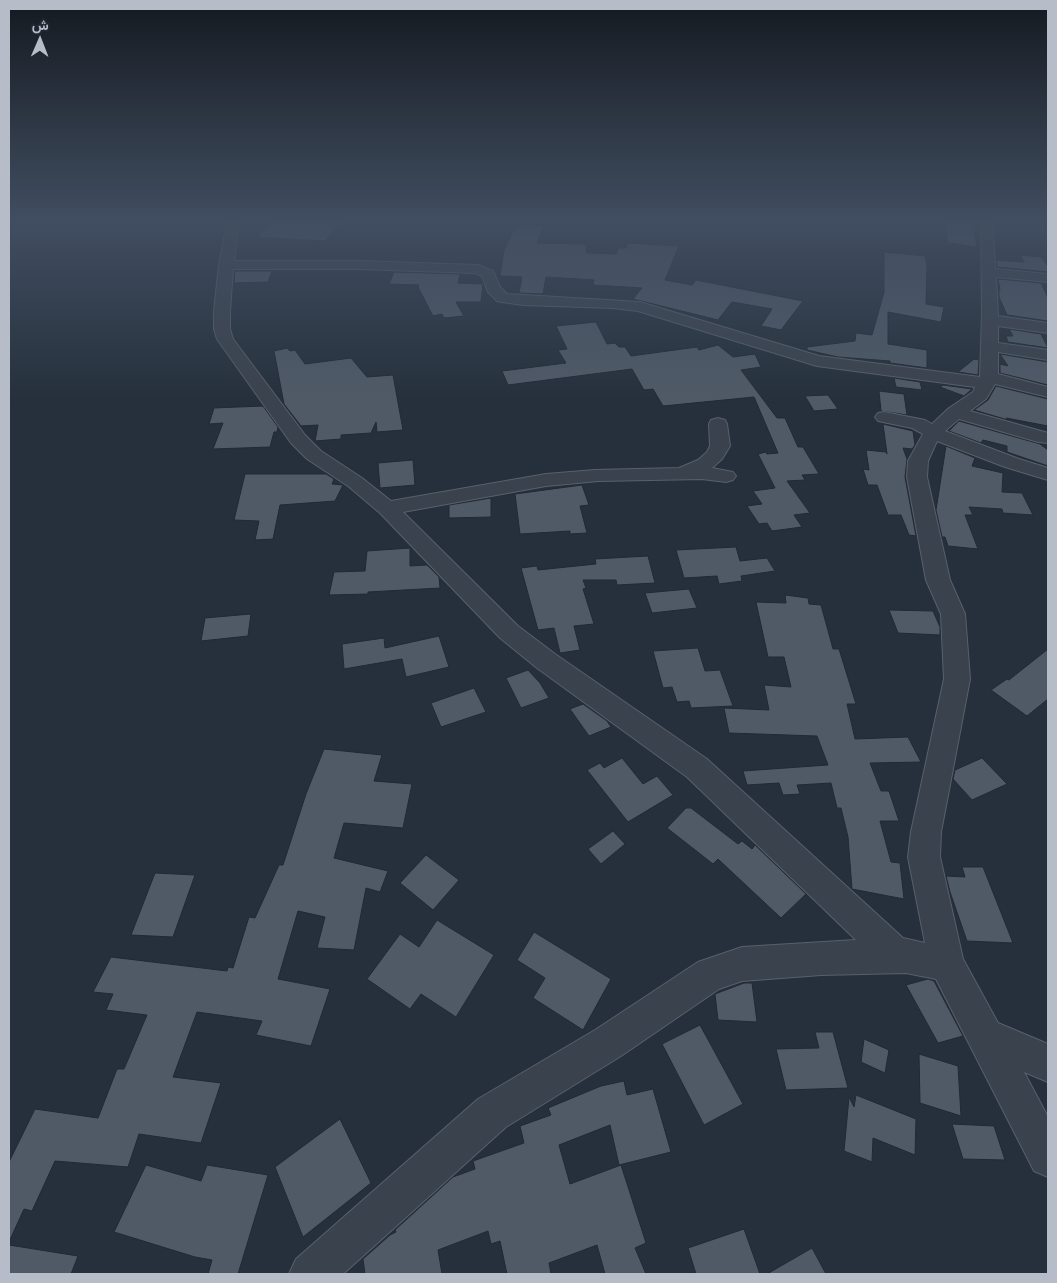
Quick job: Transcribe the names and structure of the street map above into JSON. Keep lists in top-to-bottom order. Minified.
{"north":"top"}
